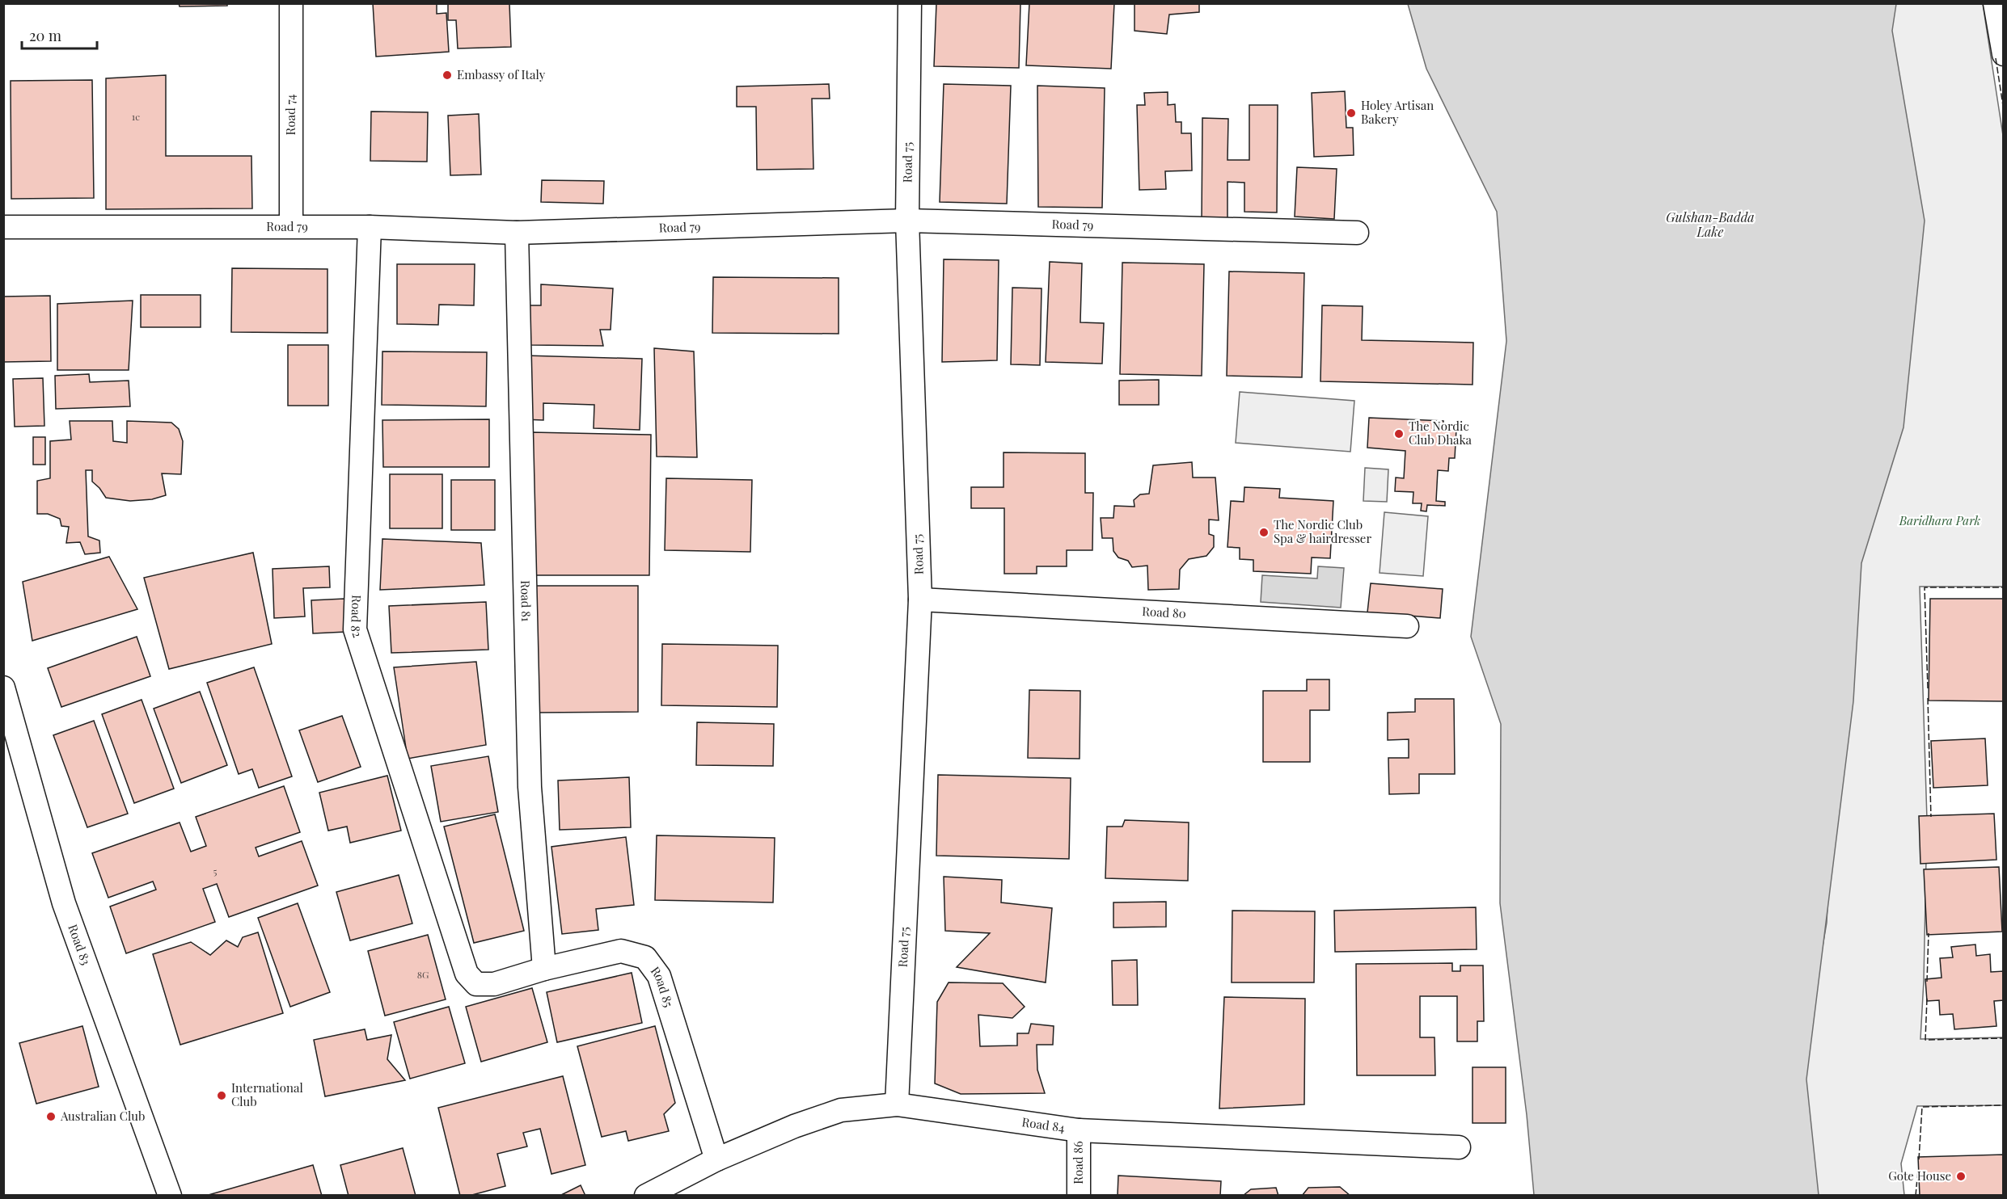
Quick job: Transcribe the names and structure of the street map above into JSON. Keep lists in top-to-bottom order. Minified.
{"streets":{"street":["Road 74","Road 75","Road 79","Road 81","Road 80","Road 82","Road 83","Road 85","Road 84","Road 86"]},"crossings":[["Road 74","Road 79"],["Road 75","Road 79"],["Road 75","Road 80"],["Road 75","Road 84"],["Road 79","Road 81"],["Road 79","Road 82"],["Road 81","Road 85"],["Road 82","Road 85"],["Road 85","Road 84"],["Road 84","Road 86"]],"water":["Gulshan-Badda Lake"],"parks":["Baridhara Park"],"places":["Embassy of Italy","Holey Artisan Bakery","The Nordic Club Dhaka","The Nordic Club Spa & hairdresser","International Club","Australian Club","Gote House"],"house_numbers":["1c","5","8G"],"scale_bar":"20 m"}
